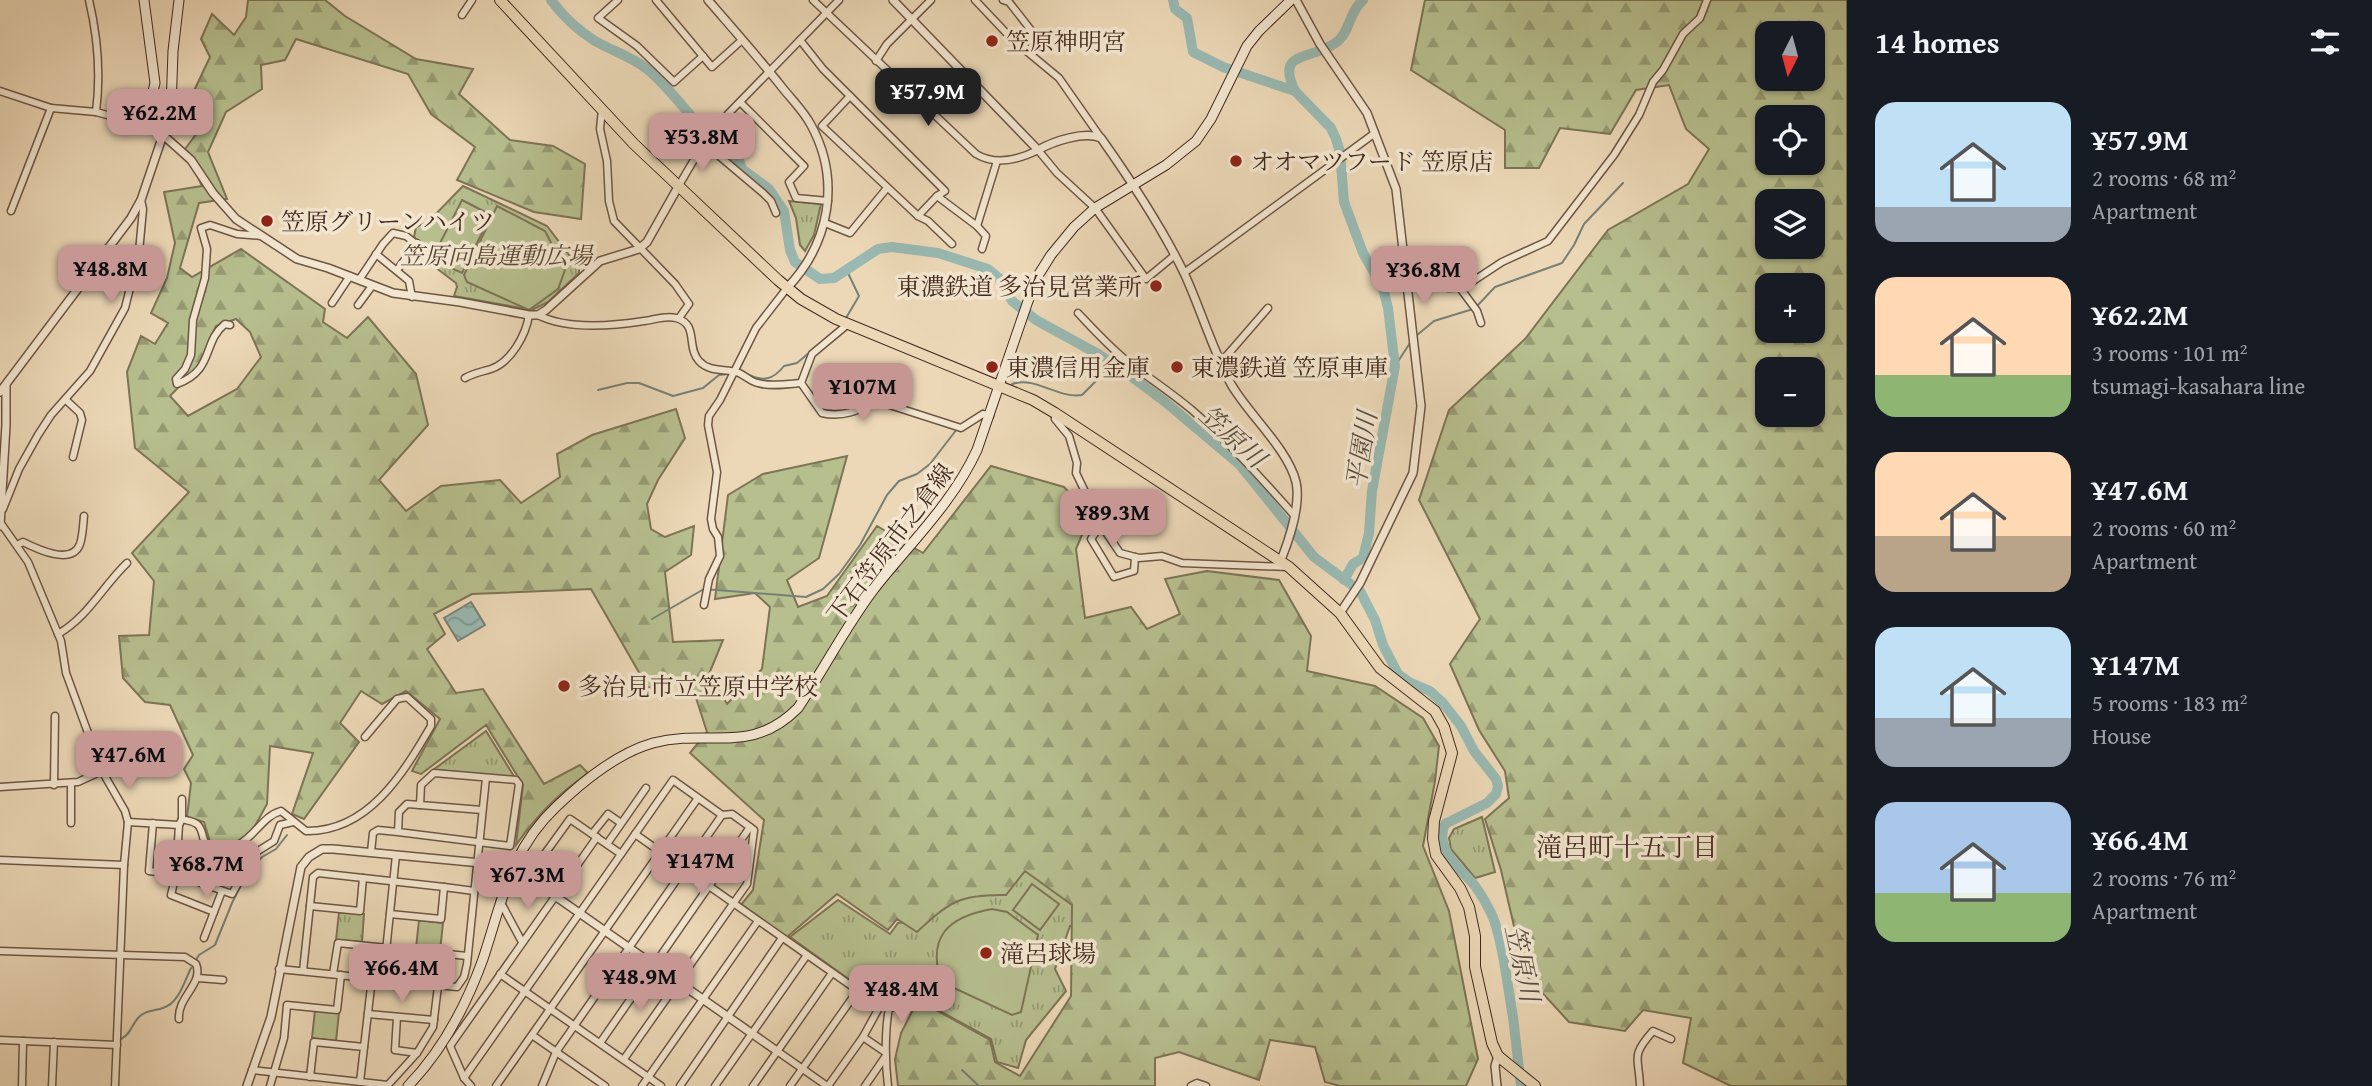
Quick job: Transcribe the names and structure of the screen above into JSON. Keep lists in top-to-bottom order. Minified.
{"streets":{"main road":["下石笠原市之倉線"]},"districts":["滝呂町十五丁目"],"water":["笠原川","平園川"],"parks":["笠原向島運動広場"],"places":["笠原神明宮","オオマツフード 笠原店","笠原グリーンハイツ","東濃鉄道 多治見営業所","東濃信用金庫","東濃鉄道 笠原車庫","多治見市立笠原中学校","滝呂球場"],"north":"bottom","page":{"heading":"14 homes","map_buttons":["+","−"],"price":["¥57.9M","¥62.2M","¥53.8M","¥48.8M","¥36.8M","¥107M","¥89.3M","¥47.6M","¥147M","¥68.7M","¥67.3M","¥66.4M","¥48.9M","¥48.4M"],"list":[{"name":"¥57.9M","note":"2 rooms · 68 m² · Apartment"},{"name":"¥62.2M","note":"3 rooms · 101 m² · tsumagi-kasahara line"},{"name":"¥47.6M","note":"2 rooms · 60 m² · Apartment"},{"name":"¥147M","note":"5 rooms · 183 m² · House"},{"name":"¥66.4M","note":"2 rooms · 76 m² · Apartment"}]}}
